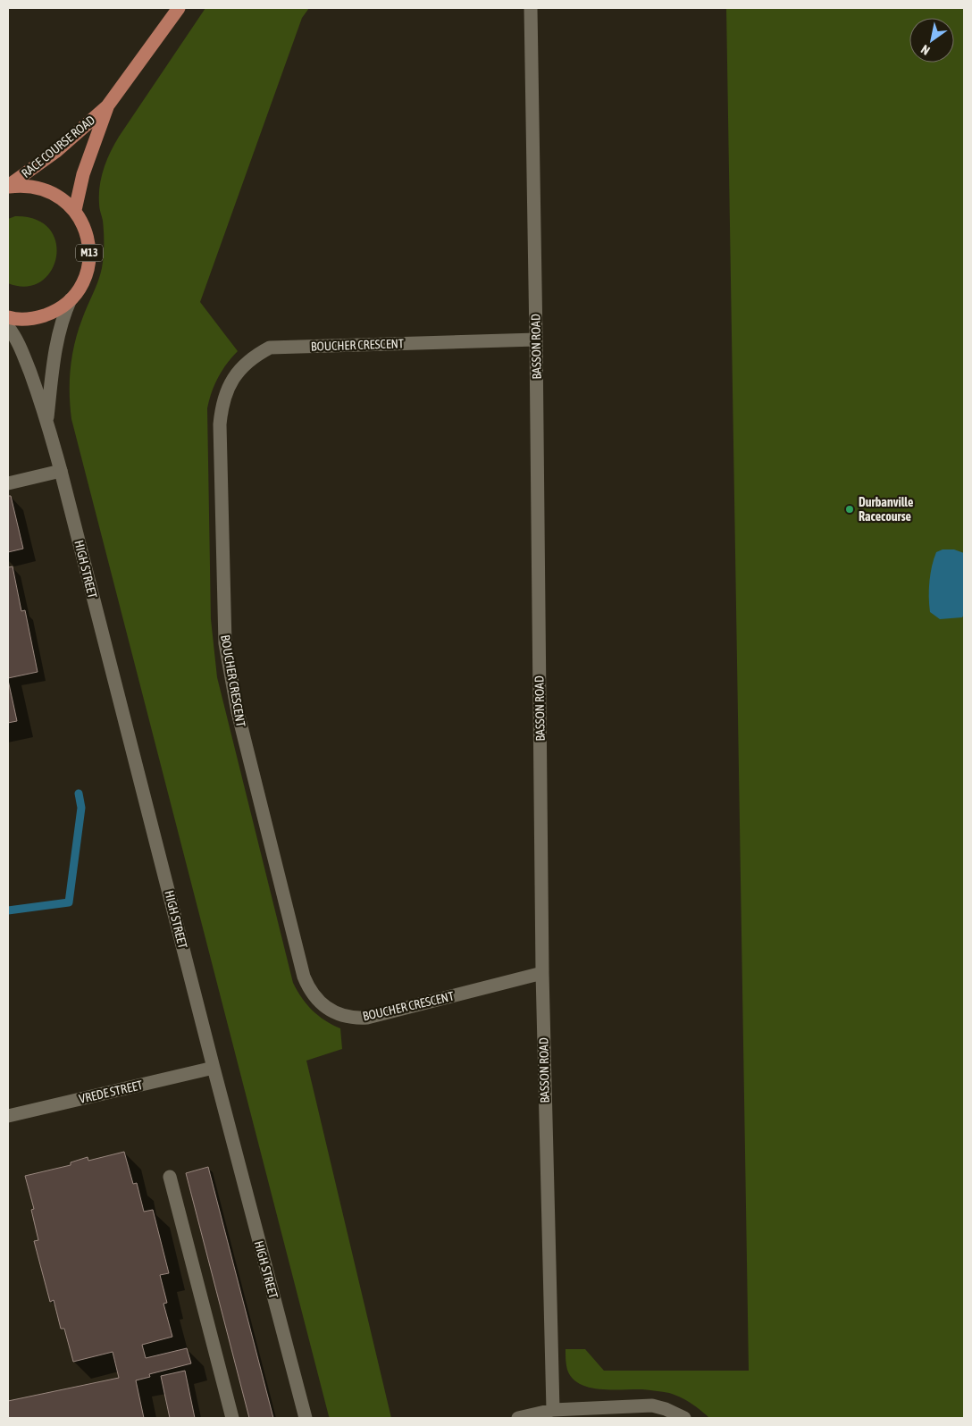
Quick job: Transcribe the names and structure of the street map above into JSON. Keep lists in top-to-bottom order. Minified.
{"streets":{"main road":["RACE COURSE ROAD","M13"],"street":["BOUCHER CRESCENT","BASSON ROAD","HIGH STREET","VREDE STREET"]},"crossings":[["RACE COURSE ROAD","HIGH STREET"],["BOUCHER CRESCENT","BASSON ROAD"],["HIGH STREET","VREDE STREET"]],"places":["Durbanville Racecourse"],"north":"bottom left"}
